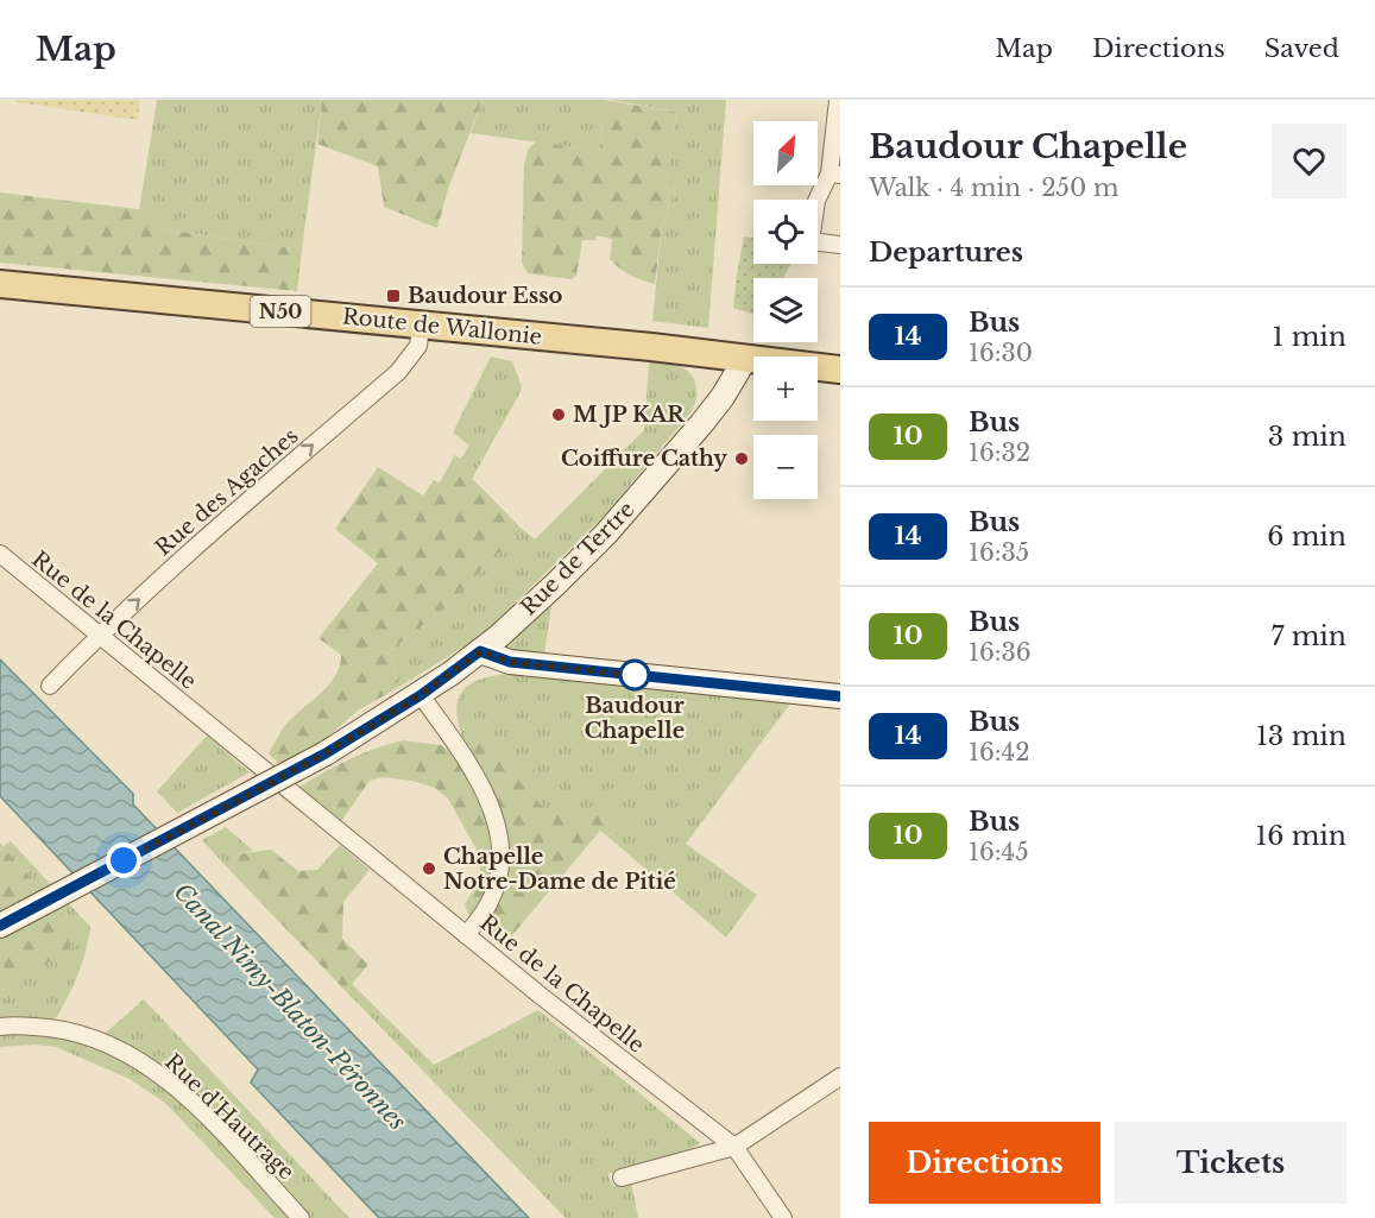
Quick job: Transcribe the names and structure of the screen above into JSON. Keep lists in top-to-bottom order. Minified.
{"streets":{"main road":["N50","Route de Wallonie"],"street":["Rue des Agaches","Rue de Tertre","Rue de la Chapelle","Rue d'Hautrage"]},"crossings":[["Route de Wallonie","Rue des Agaches"],["Route de Wallonie","Rue de Tertre"],["Rue des Agaches","Rue de la Chapelle"]],"one_way":["Rue des Agaches"],"water":["Canal Nimy-Blaton-Péronnes"],"places":{"transit":["Baudour Esso"],"other":["M JP KAR","Coiffure Cathy","Baudour Chapelle","Chapelle Notre-Dame de Pitié"]},"lines":["bus line 14"],"north":"top right","page":{"header":"Map","nav":["Map","Directions","Saved"],"heading":[["Baudour Chapelle","Walk · 4 min · 250 m"],"Departures"],"map_buttons":["+","−"],"list":[{"mark":"14","name":"Bus","note":"16:30","value":"1 min"},{"mark":"10","name":"Bus","note":"16:32","value":"3 min"},{"mark":"14","name":"Bus","note":"16:35","value":"6 min"},{"mark":"10","name":"Bus","note":"16:36","value":"7 min"},{"mark":"14","name":"Bus","note":"16:42","value":"13 min"},{"mark":"10","name":"Bus","note":"16:45","value":"16 min"}],"buttons":["Directions","Tickets"]}}
